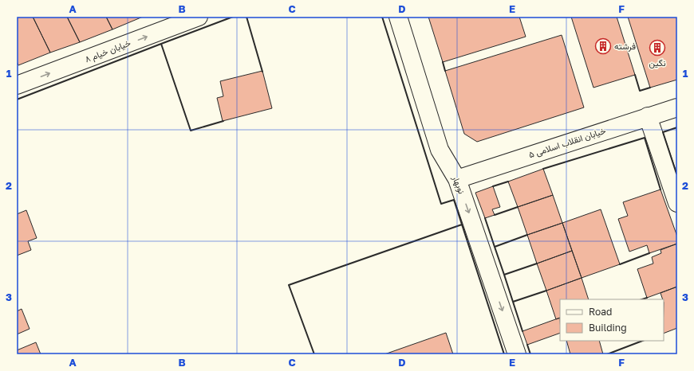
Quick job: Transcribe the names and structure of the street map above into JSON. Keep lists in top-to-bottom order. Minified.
{"streets":{"street":["خیابان خیام ۸","خیابان انقلاب اسلامی ۵","نوبهار"]},"crossings":[["خیابان انقلاب اسلامی ۵","نوبهار"]],"one_way":["خیابان خیام ۸","نوبهار"],"places":{"building":["فرشته","نگین"]},"legend":["Road","Building"],"grid":{"columns":["A","B","C","D","E","F"],"rows":["1","2","3"]}}
